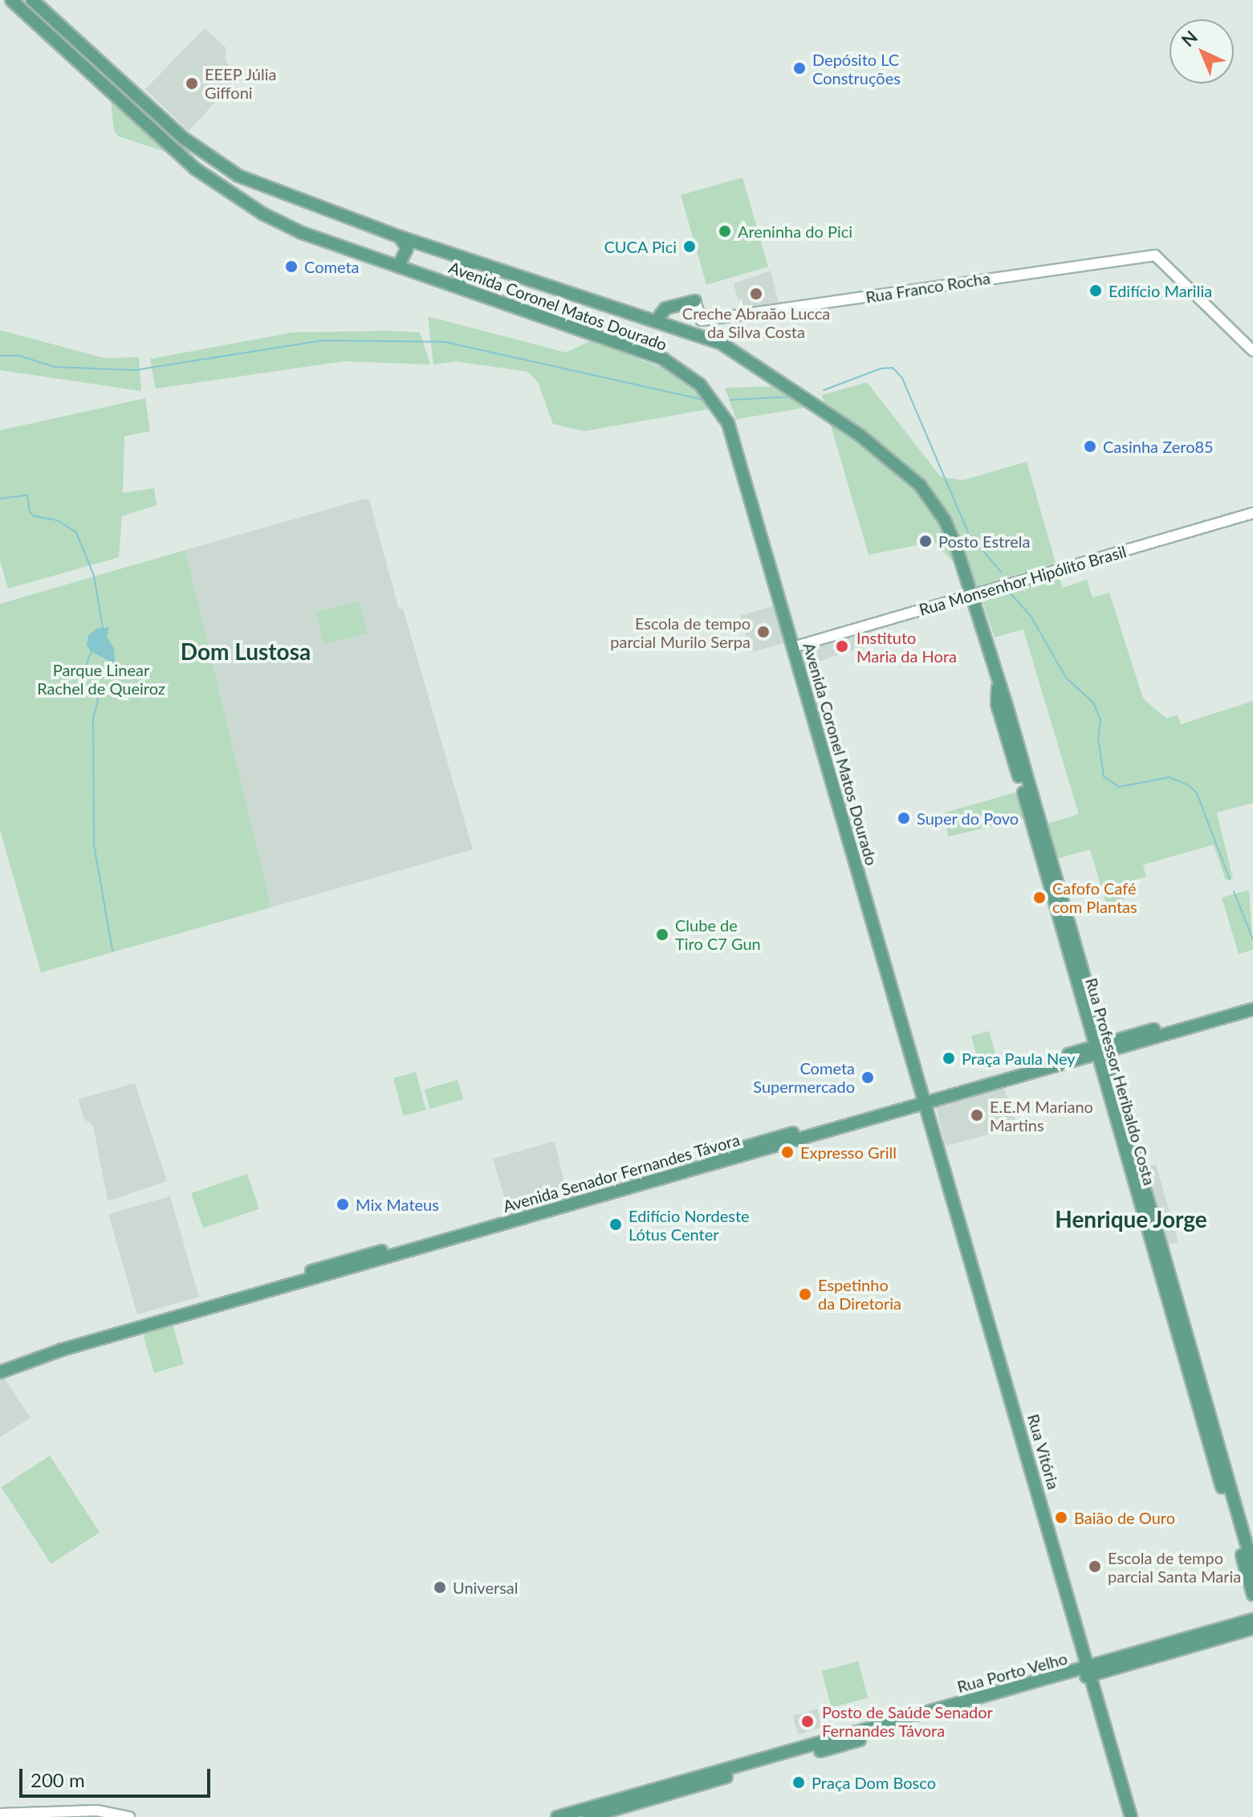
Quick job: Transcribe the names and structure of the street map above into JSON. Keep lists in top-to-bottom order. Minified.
{"streets":{"main road":["Rua Franco Rocha","Avenida Coronel Matos Dourado","Rua Monsenhor Hipólito Brasil","Rua Professor Heribaldo Costa","Avenida Senador Fernandes Távora","Rua Vitória","Rua Porto Velho"]},"crossings":[["Avenida Coronel Matos Dourado","Rua Monsenhor Hipólito Brasil"],["Avenida Coronel Matos Dourado","Rua Professor Heribaldo Costa"],["Avenida Coronel Matos Dourado","Avenida Senador Fernandes Távora"],["Avenida Coronel Matos Dourado","Rua Vitória"],["Rua Monsenhor Hipólito Brasil","Rua Professor Heribaldo Costa"],["Rua Professor Heribaldo Costa","Avenida Senador Fernandes Távora"],["Avenida Senador Fernandes Távora","Rua Vitória"],["Rua Vitória","Rua Porto Velho"]],"districts":["Dom Lustosa","Henrique Jorge"],"parks":["Parque Linear Rachel de Queiroz"],"places":["Depósito LC Construções","EEEP Júlia Giffoni","Areninha do Pici","CUCA Pici","Cometa","Edifício Marilia","Creche Abraão Lucca da Silva Costa","Casinha Zero85","Posto Estrela","Escola de tempo parcial Murilo Serpa","Instituto Maria da Hora","Super do Povo","Cafofo Café com Plantas","Clube de Tiro C7 Gun","Praça Paula Ney","Cometa Supermercado","E.E.M Mariano Martins","Expresso Grill","Mix Mateus","Edifício Nordeste Lótus Center","Espetinho da Diretoria","Baião de Ouro","Escola de tempo parcial Santa Maria","Universal","Posto de Saúde Senador Fernandes Távora","Praça Dom Bosco"],"scale_bar":"200 m","north":"top left"}
